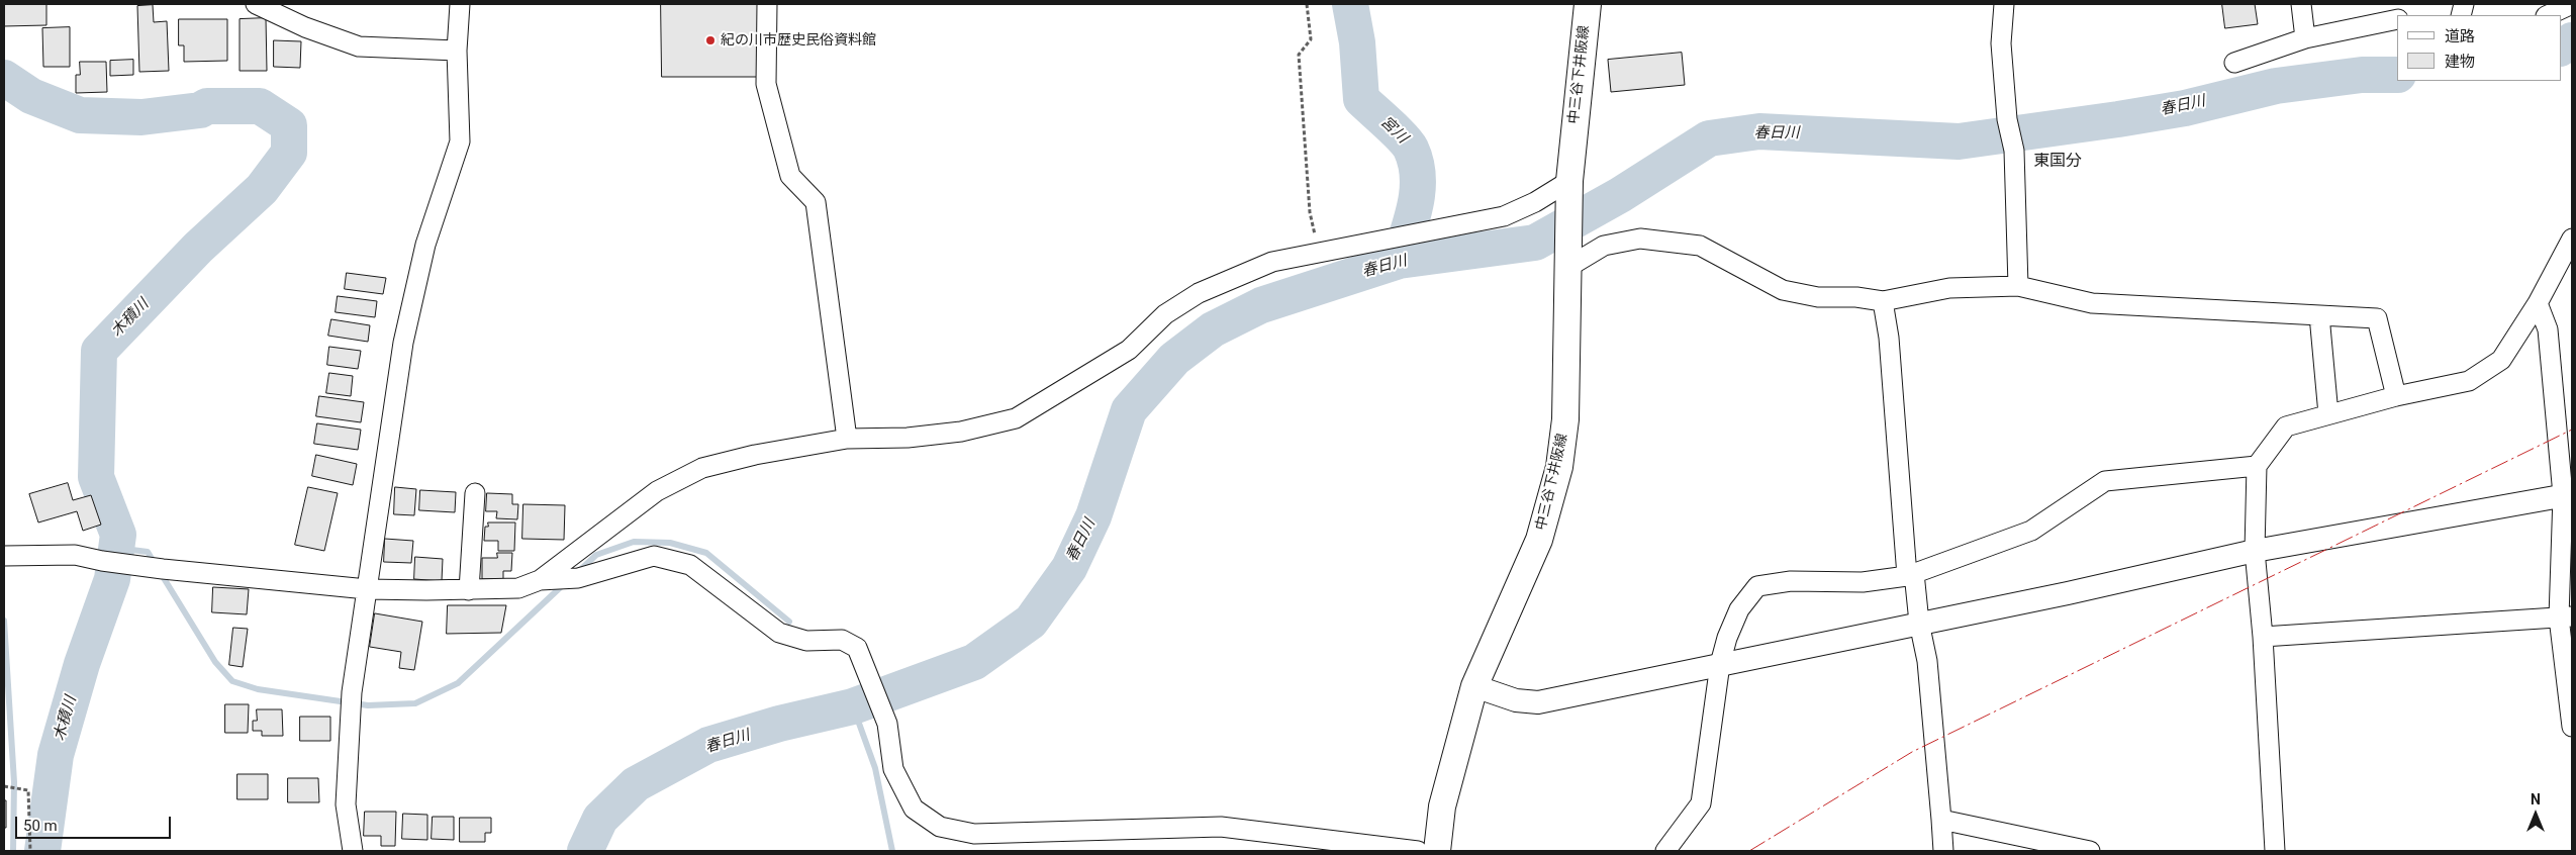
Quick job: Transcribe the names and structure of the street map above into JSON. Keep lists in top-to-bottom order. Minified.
{"streets":{"main road":["中三谷下井阪線"]},"districts":["東国分"],"water":["春日川","宮川","木積川"],"places":["紀の川市歴史民俗資料館"],"legend":["道路","建物"],"scale_bar":"50 m","north":"top"}
